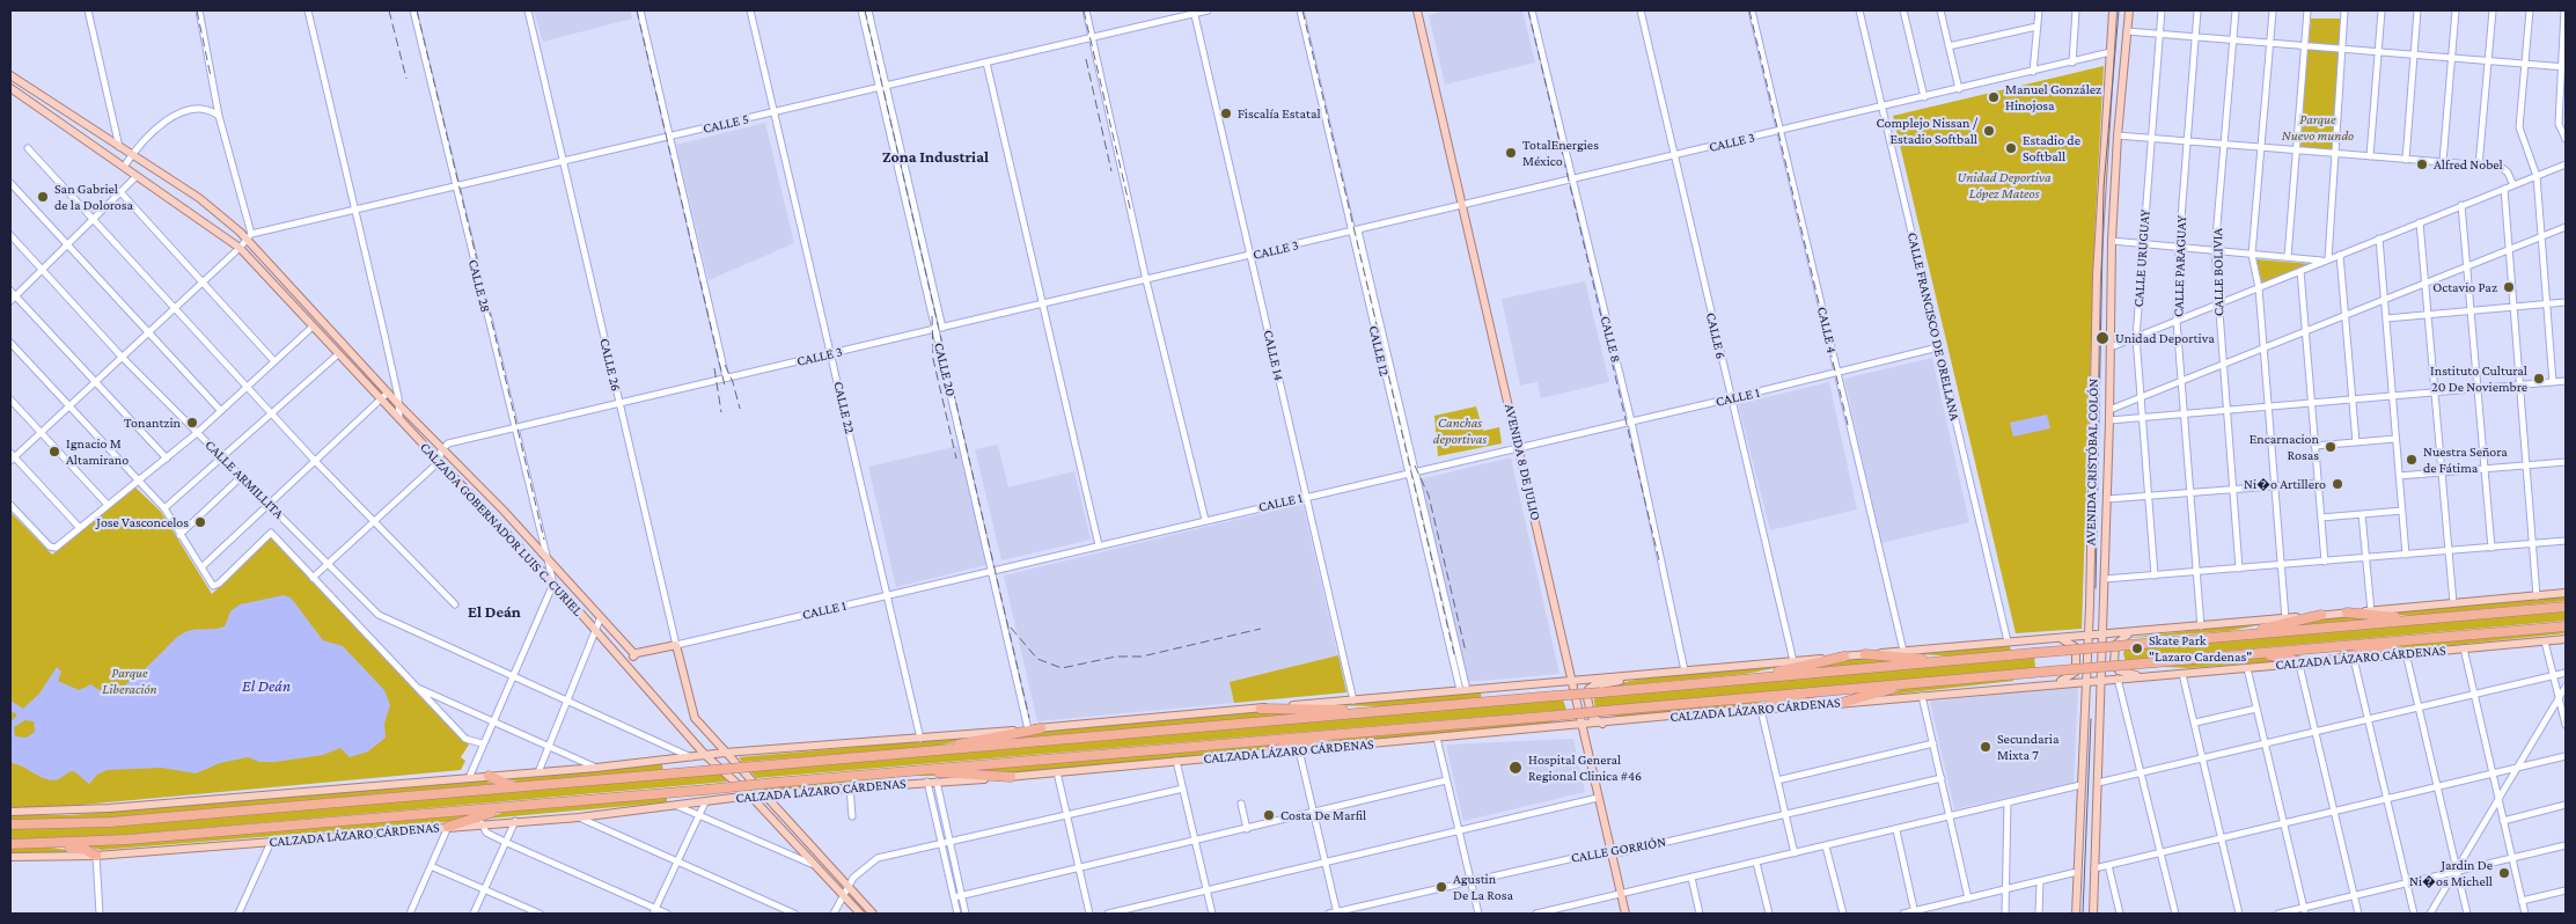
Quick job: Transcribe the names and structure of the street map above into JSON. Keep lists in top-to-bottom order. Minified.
{"streets":{"highway":["CALZADA LÁZARO CÁRDENAS"],"main road":["CALLE 26","CALLE 1","AVENIDA 8 DE JULIO","AVENIDA CRISTÓBAL COLÓN","CALZADA GOBERNADOR LUIS C. CURIEL"],"street":["CALLE 5","CALLE 3","CALLE URUGUAY","CALLE PARAGUAY","CALLE BOLIVIA","CALLE 28","CALLE FRANCISCO DE ORELLANA","CALLE 4","CALLE 6","CALLE 8","CALLE 12","CALLE 14","CALLE 20","CALLE 22","CALLE ARMILLITA","CALLE GORRIÓN"]},"crossings":[["CALLE 5","CALLE 28"],["CALLE 5","CALLE 14"],["CALLE 5","CALLE 26"],["CALLE 5","CALLE 20"],["CALLE 5","CALLE 22"],["CALLE 5","CALZADA GOBERNADOR LUIS C. CURIEL"],["CALLE 3","CALLE 28"],["CALLE 3","CALLE FRANCISCO DE ORELLANA"],["CALLE 3","CALLE 4"],["CALLE 3","CALLE 6"],["CALLE 3","CALLE 8"],["CALLE 3","CALLE 12"],["CALLE 3","CALLE 14"],["CALLE 3","CALLE 26"],["CALLE 3","CALLE 20"],["CALLE 3","CALLE 22"],["CALLE 3","AVENIDA 8 DE JULIO"],["CALLE 3","AVENIDA CRISTÓBAL COLÓN"],["CALLE 3","CALZADA GOBERNADOR LUIS C. CURIEL"],["CALLE 28","CALZADA GOBERNADOR LUIS C. CURIEL"],["CALLE FRANCISCO DE ORELLANA","CALLE 1"],["CALLE 4","CALLE 1"],["CALLE 6","CALLE 1"],["CALLE 8","CALLE 1"],["CALLE 12","CALLE 1"],["CALLE 14","CALLE 1"],["CALLE 26","CALLE 1"],["CALLE 20","CALLE 1"],["CALLE 1","CALLE 22"],["CALLE 1","AVENIDA 8 DE JULIO"],["CALLE 1","CALZADA GOBERNADOR LUIS C. CURIEL"],["AVENIDA 8 DE JULIO","CALZADA LÁZARO CÁRDENAS"],["AVENIDA 8 DE JULIO","CALLE GORRIÓN"],["AVENIDA CRISTÓBAL COLÓN","CALZADA LÁZARO CÁRDENAS"],["CALZADA GOBERNADOR LUIS C. CURIEL","CALZADA LÁZARO CÁRDENAS"]],"districts":["Zona Industrial","El Deán"],"water":["El Deán"],"parks":["Parque Nuevo mundo","Unidad Deportiva López Mateos","Canchas deportivas","Parque Liberación"],"places":["Manuel González Hinojosa","Fiscalía Estatal","Complejo Nissan / Estadio Softball","Estadio de Softball","TotalEnergies México","Alfred Nobel","San Gabriel de la Dolorosa","Octavio Paz","Unidad Deportiva","Instituto Cultural 20 De Noviembre","Tonantzin","Encarnacion Rosas","Ignacio M Altamirano","Nuestra Señora de Fátima","Ni�o Artillero","Jose Vasconcelos","Skate Park \"Lazaro Cardenas\"","Secundaria Mixta 7","Hospital General Regional Clinica #46","Costa De Marfil","Jardin De Ni�os Michell","Agustin De La Rosa"]}
